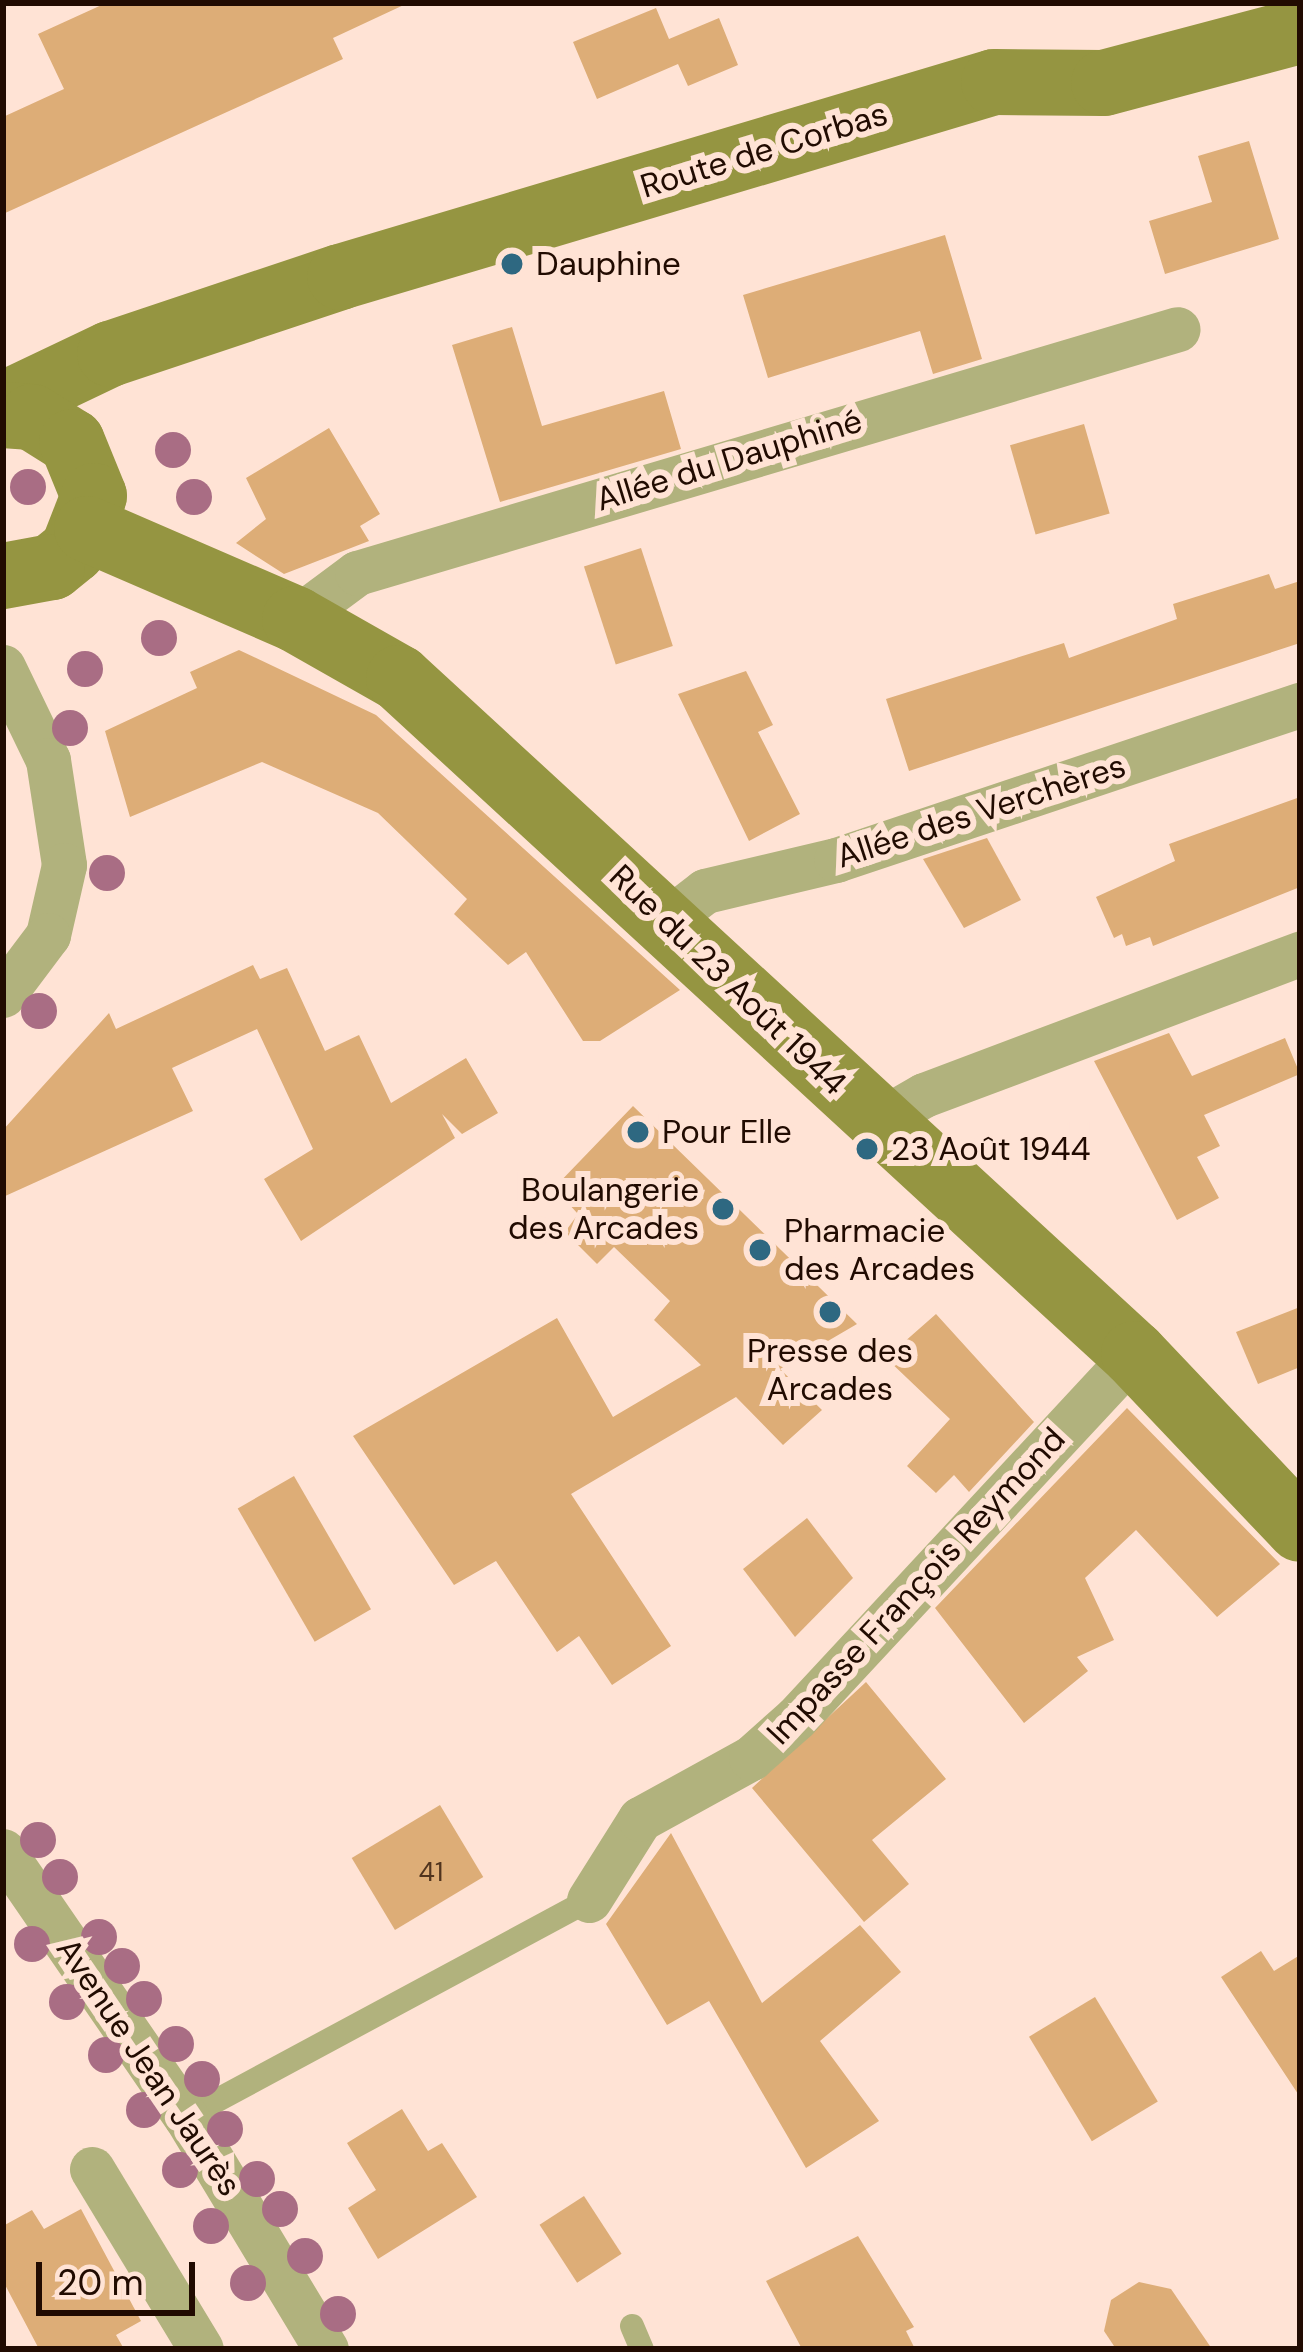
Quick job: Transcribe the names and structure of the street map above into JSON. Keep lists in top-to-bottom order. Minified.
{"streets":{"main road":["Route de Corbas","Rue du 23 Août 1944"],"street":["Allée du Dauphiné","Allée des Verchères","Impasse François Reymond","Avenue Jean Jaurès"]},"crossings":[["Allée du Dauphiné","Rue du 23 Août 1944"],["Allée des Verchères","Rue du 23 Août 1944"],["Rue du 23 Août 1944","Impasse François Reymond"]],"places":["Dauphine","Pour Elle","23 Août 1944","Boulangerie des Arcades","Pharmacie des Arcades","Presse des Arcades"],"house_numbers":["41"],"scale_bar":"20 m"}
